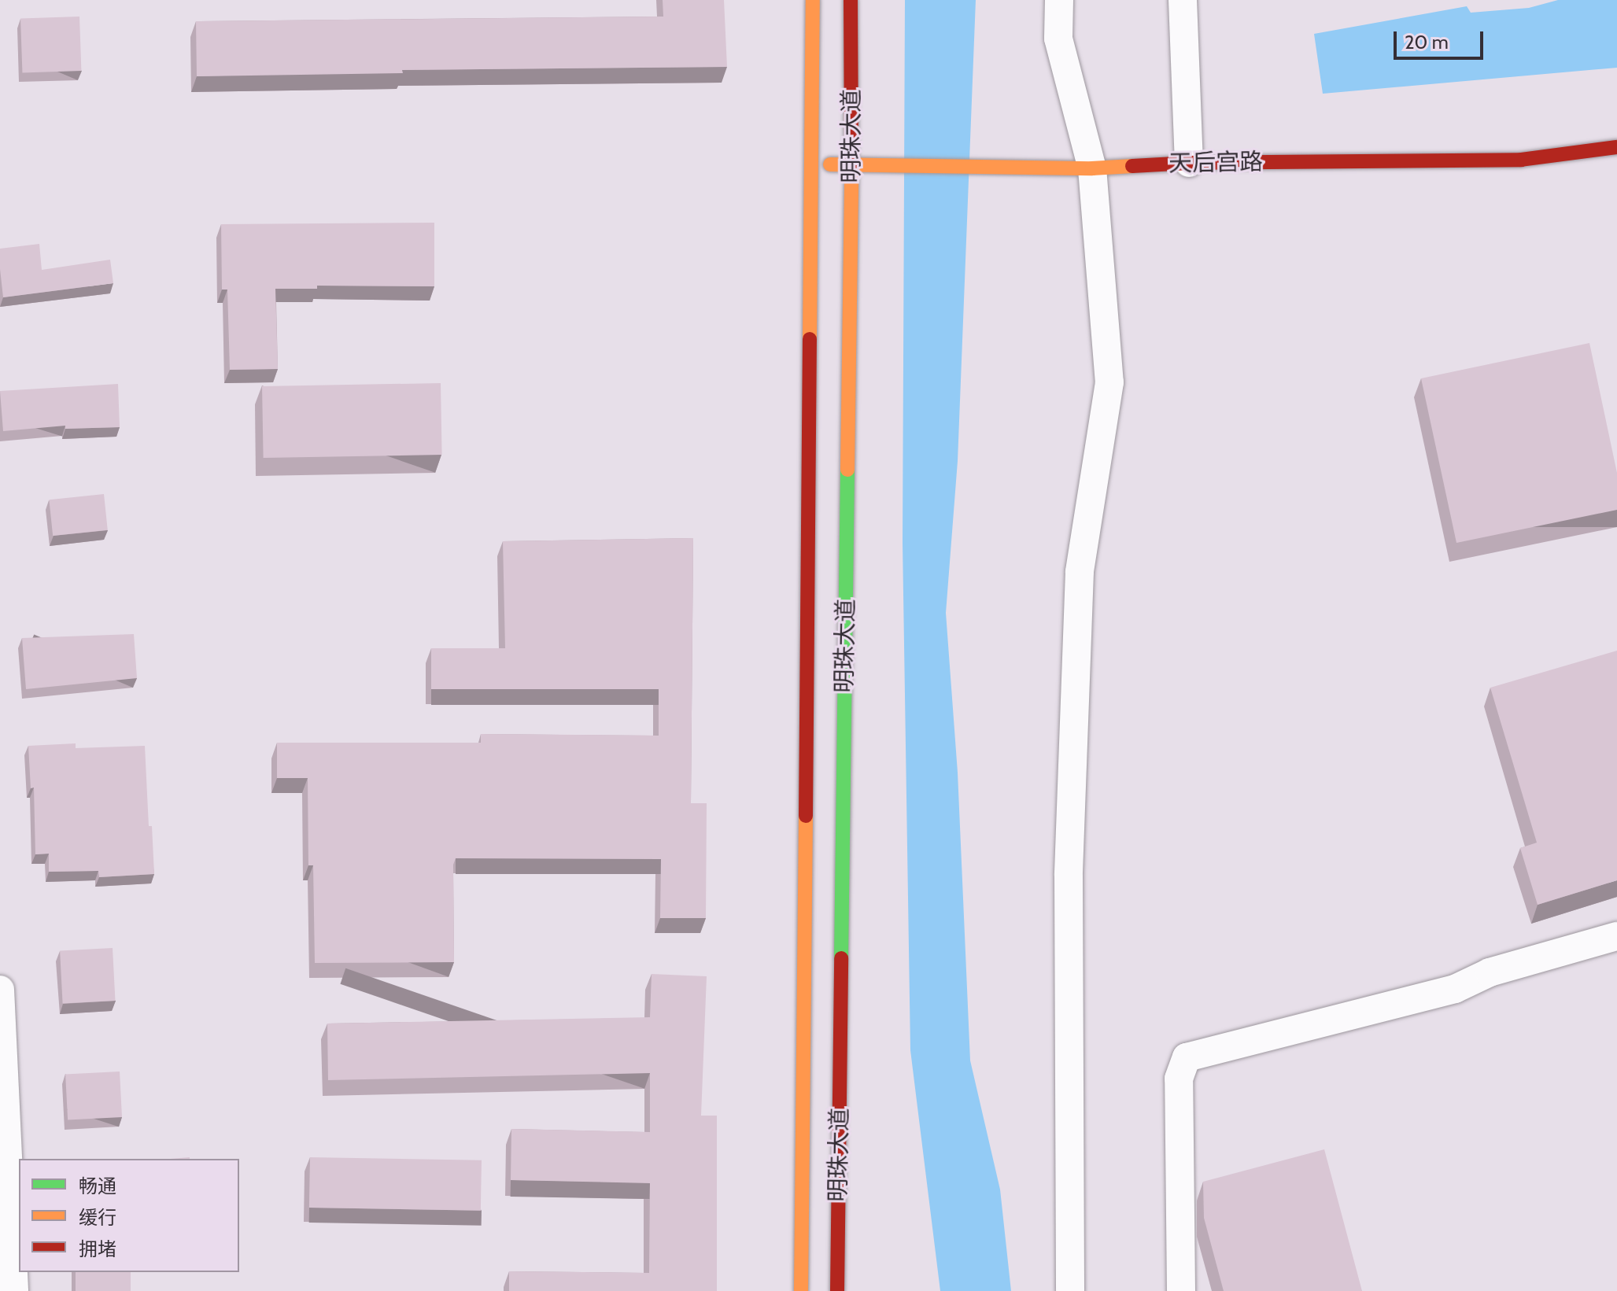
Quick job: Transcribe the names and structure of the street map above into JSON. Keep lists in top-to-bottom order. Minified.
{"streets":{"main road":["明珠大道","天后宫路"]},"crossings":[["明珠大道","天后宫路"]],"legend":["畅通","缓行","拥堵"],"scale_bar":"20 m"}
